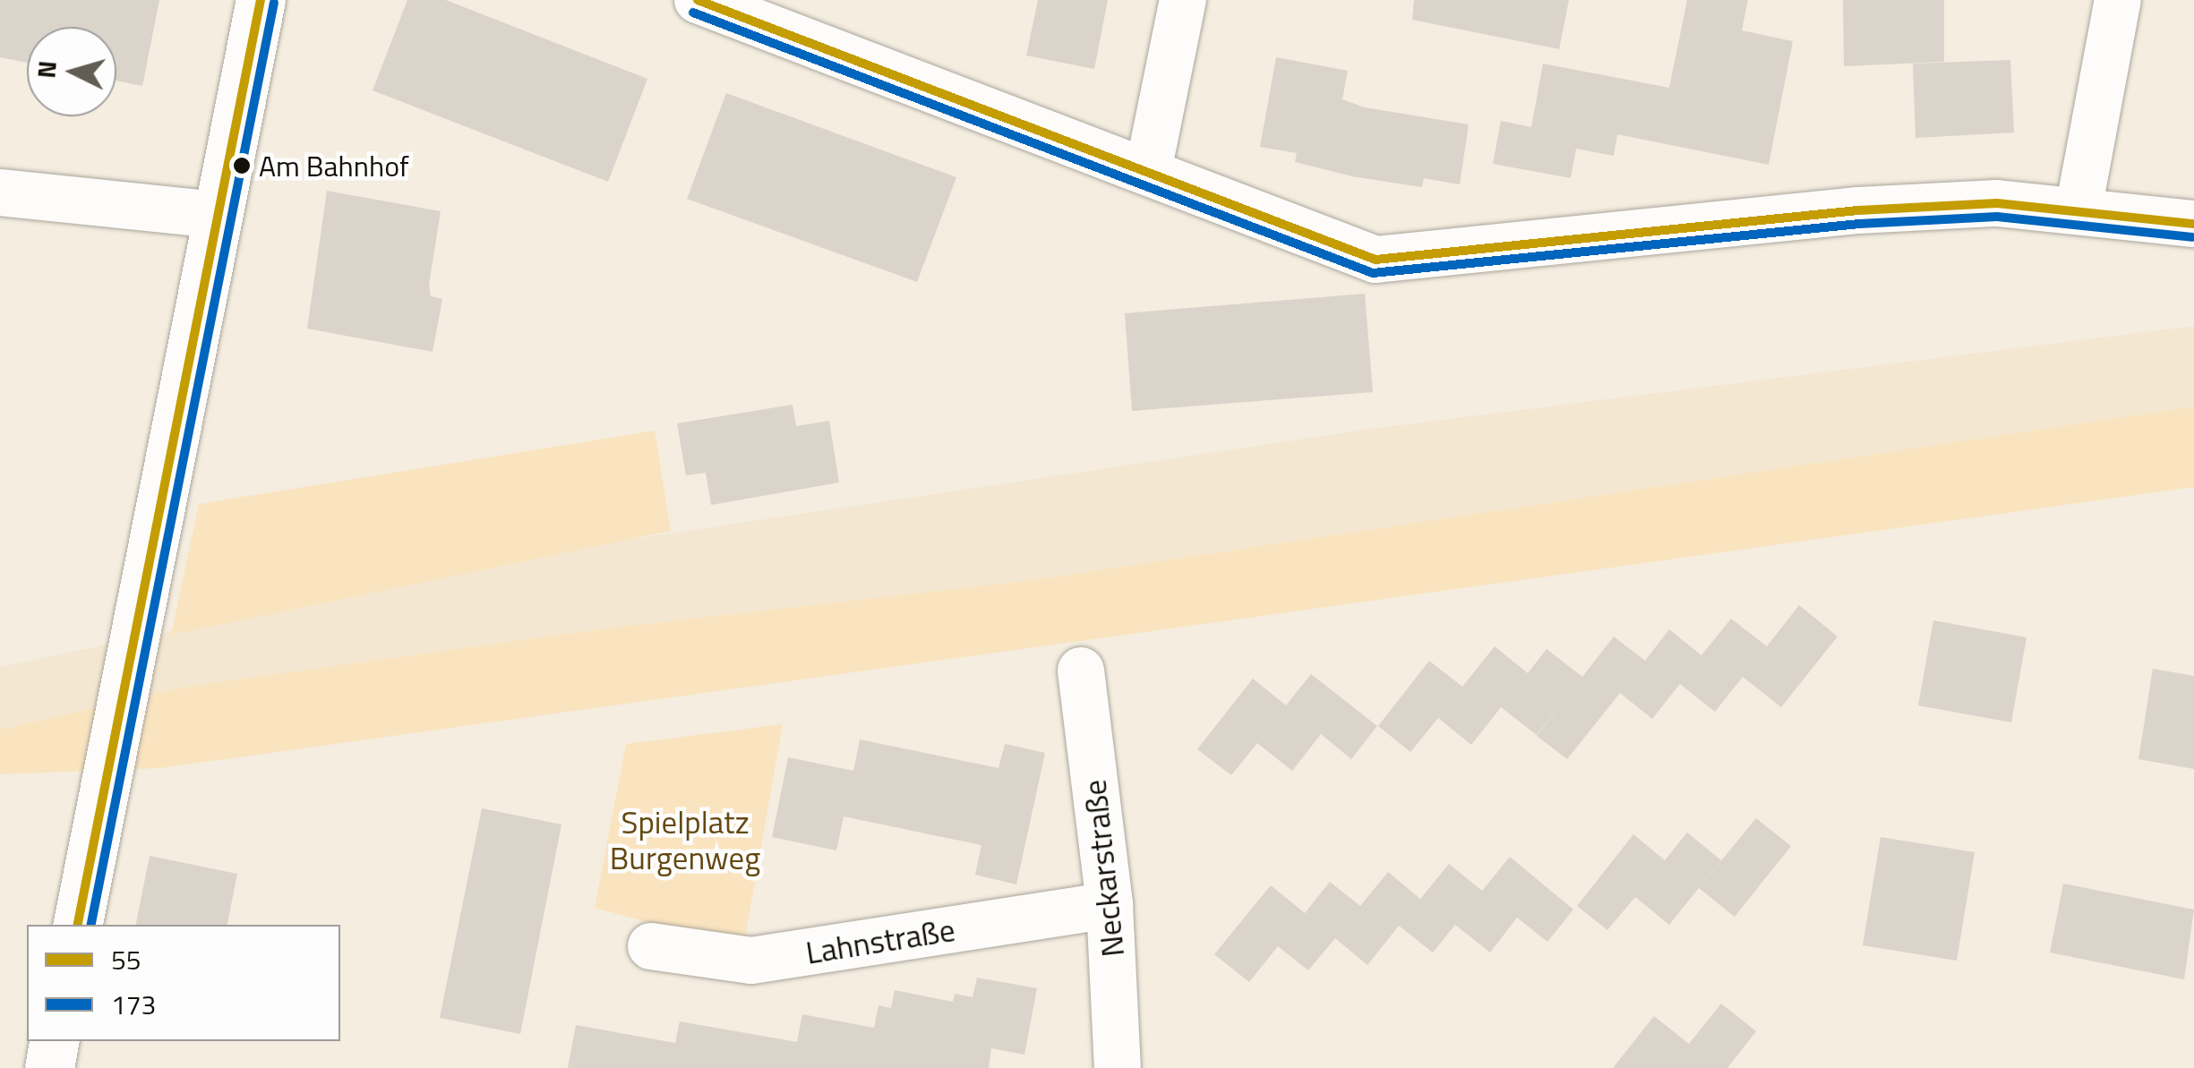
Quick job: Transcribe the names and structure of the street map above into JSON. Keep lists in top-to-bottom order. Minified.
{"streets":{"street":["Neckarstraße","Lahnstraße"]},"crossings":[["Neckarstraße","Lahnstraße"]],"parks":["Spielplatz Burgenweg"],"places":["Am Bahnhof"],"lines":["transit line 55","transit line 173"],"legend":["55","173"],"north":"left"}
